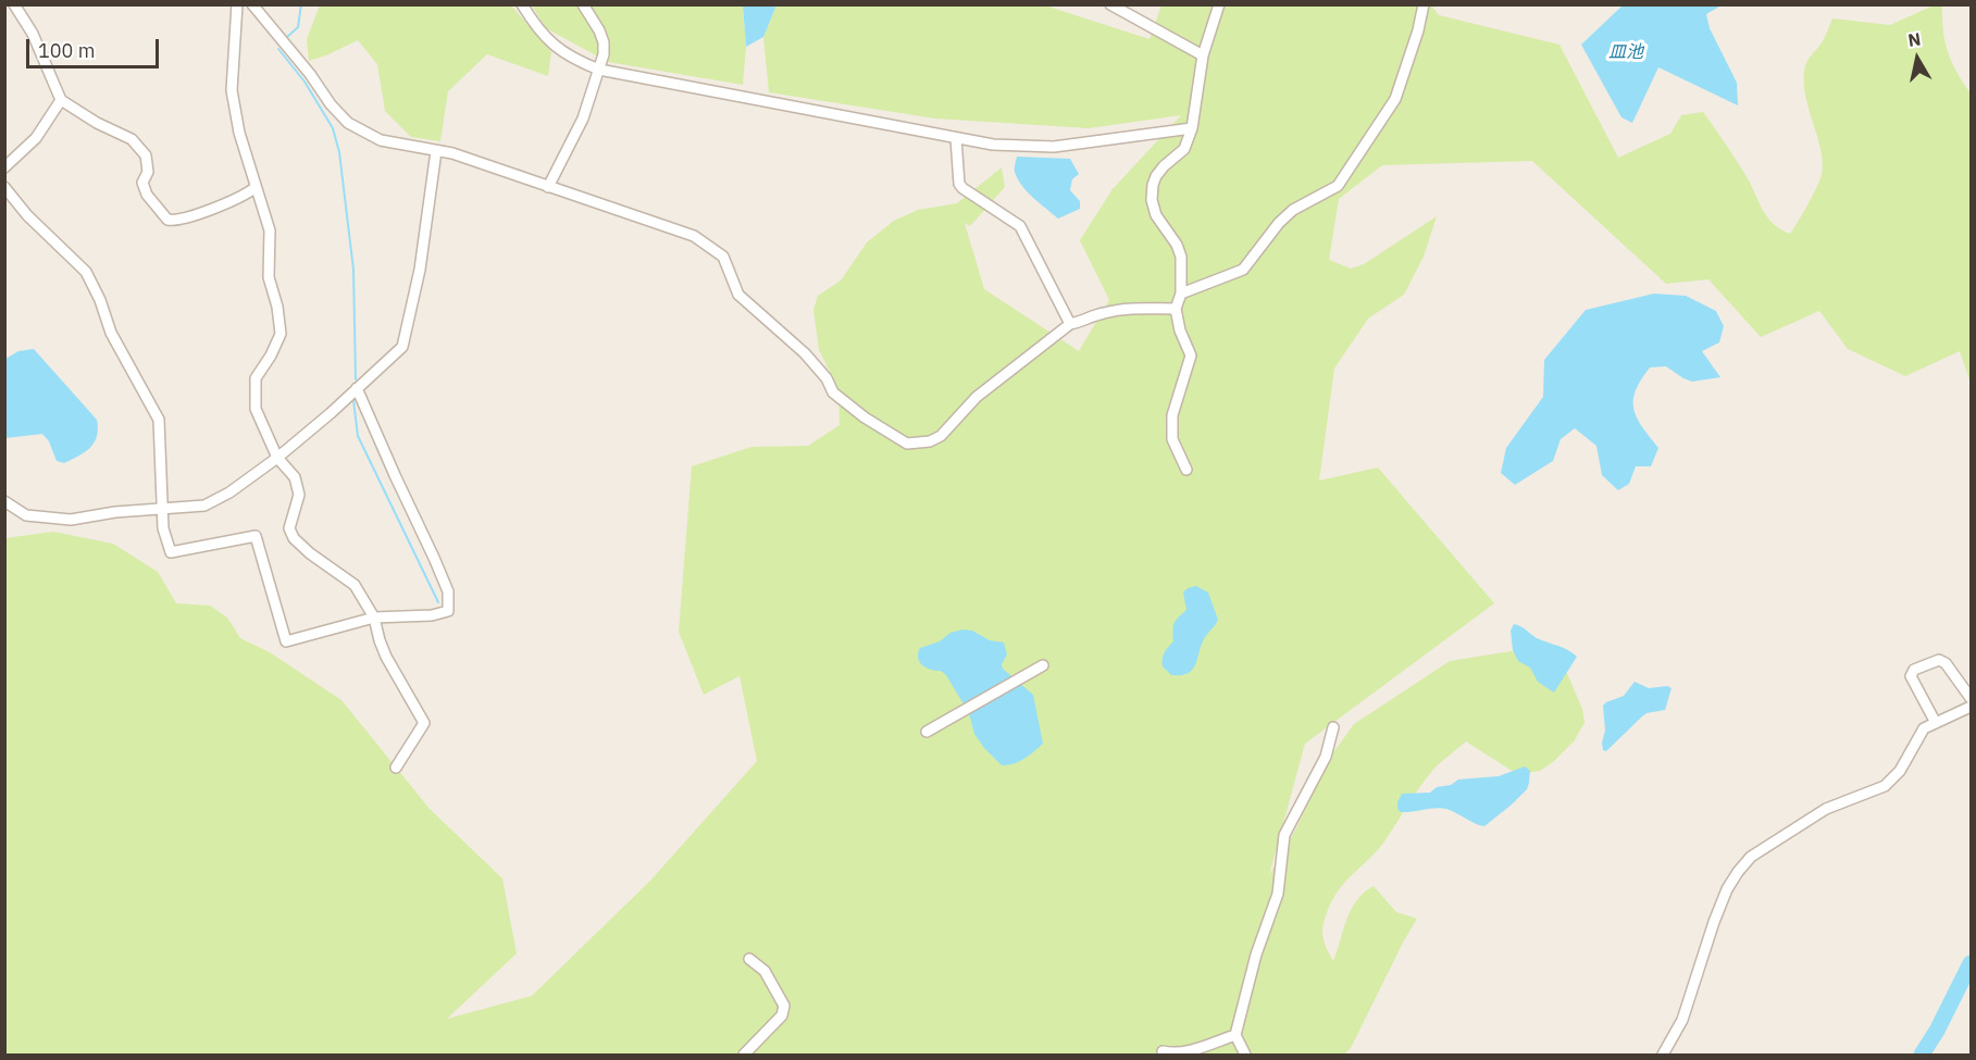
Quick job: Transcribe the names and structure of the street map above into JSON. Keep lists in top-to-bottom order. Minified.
{"water":["皿池"],"scale_bar":"100 m","north":"top"}
